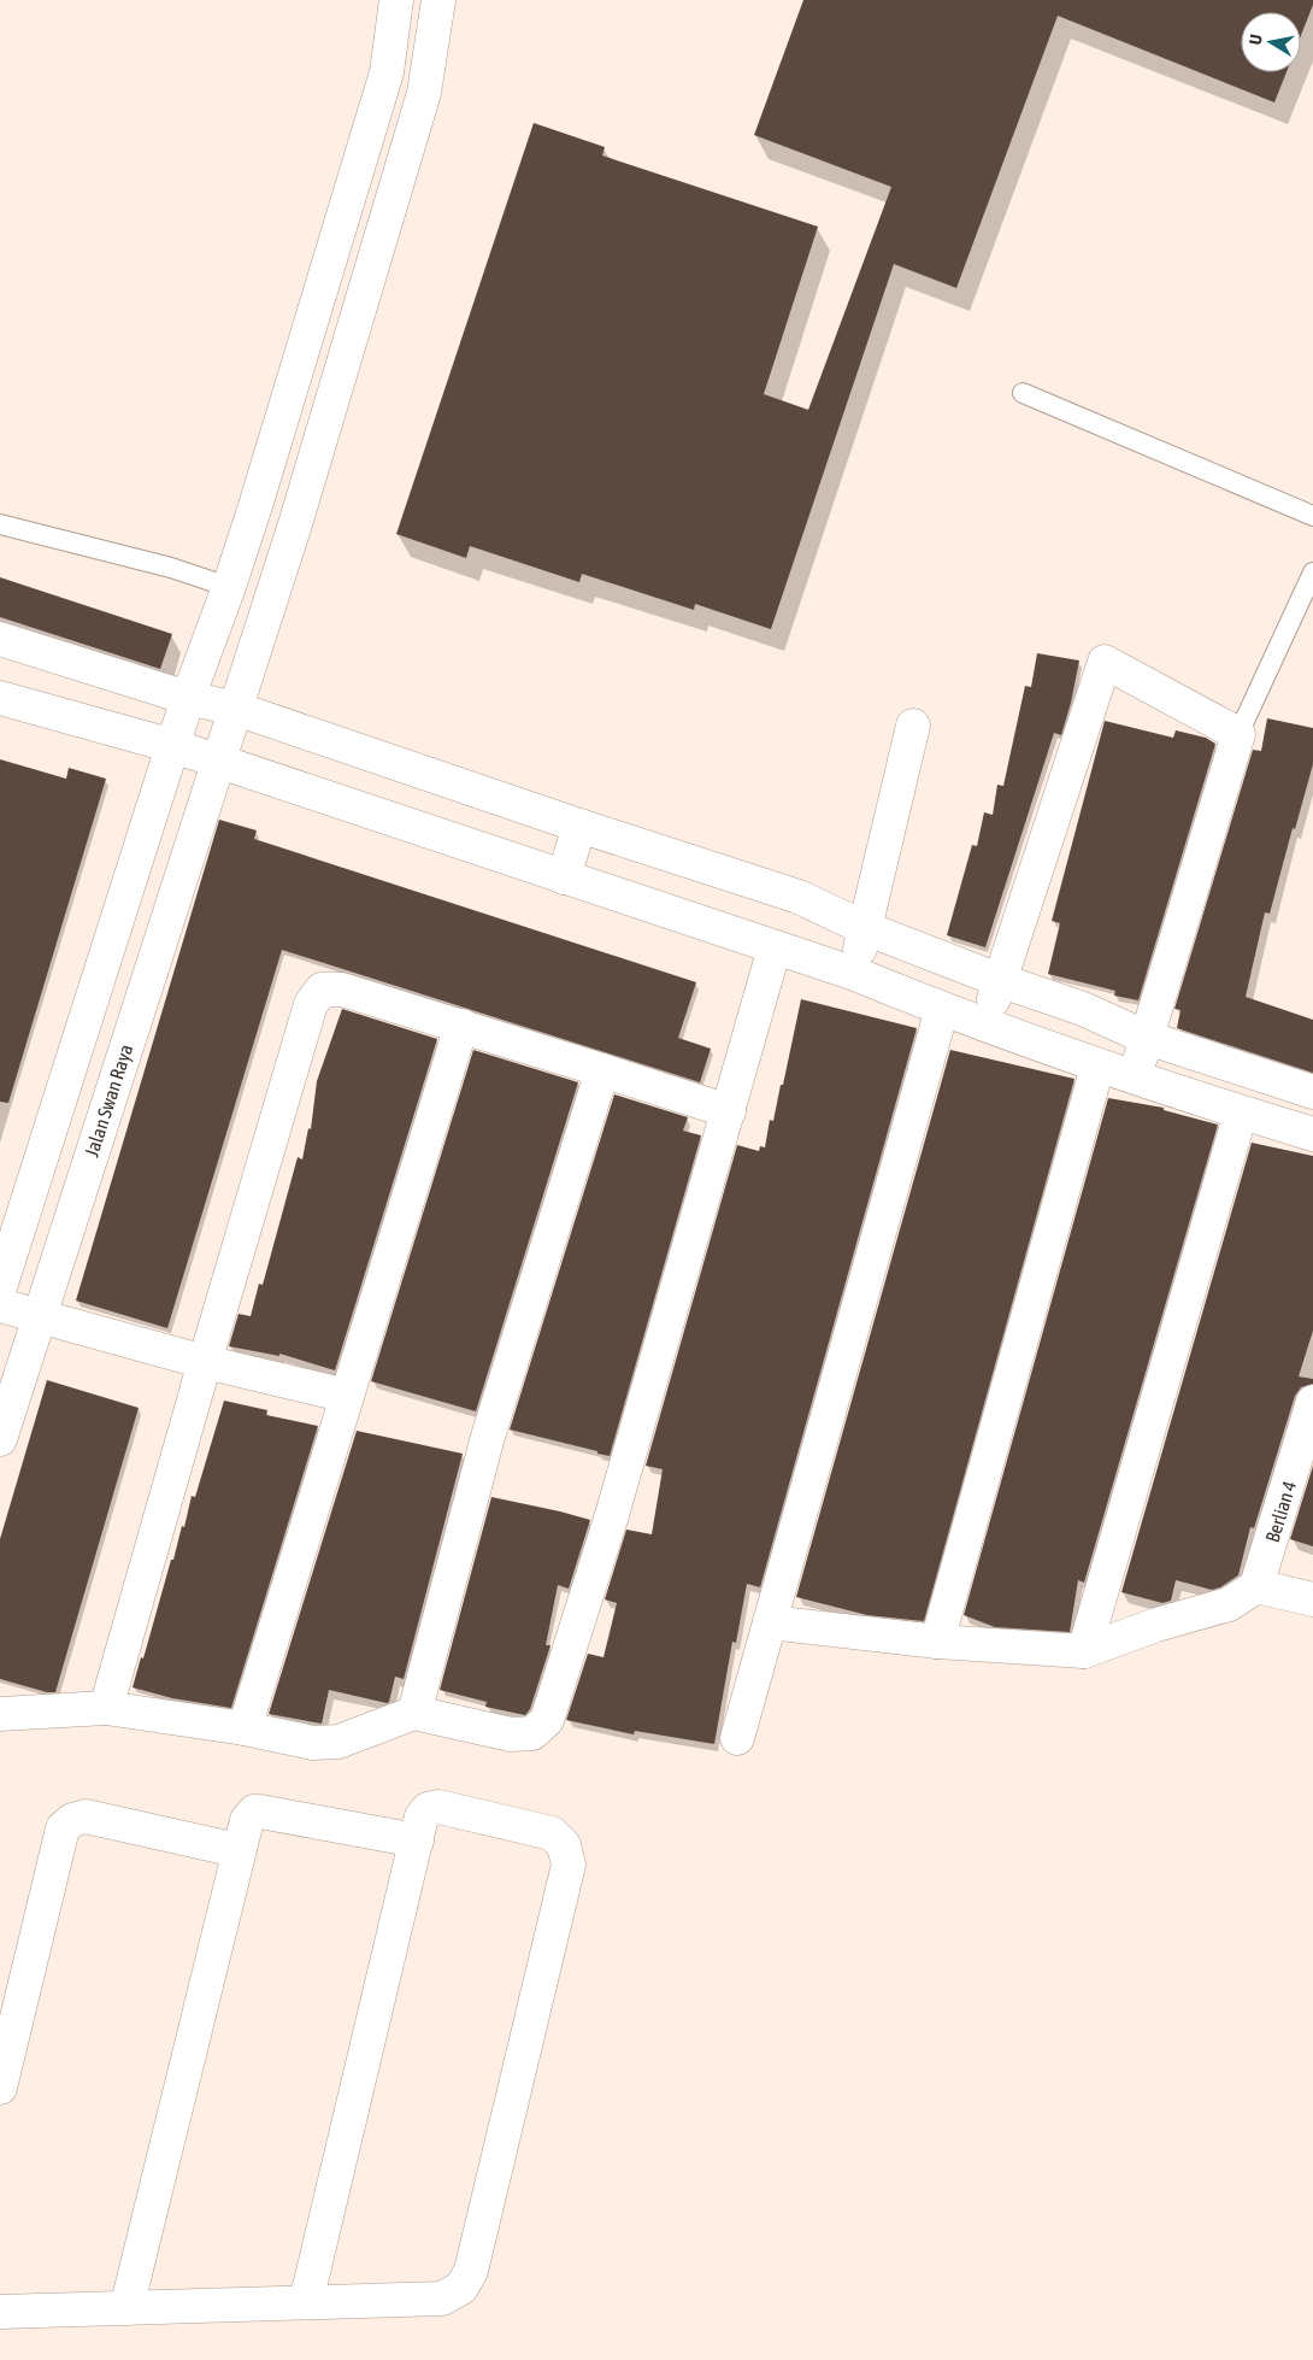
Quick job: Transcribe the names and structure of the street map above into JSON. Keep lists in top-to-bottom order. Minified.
{"streets":{"street":["Jalan Swan Raya","Berlian 4"]},"north":"left"}
